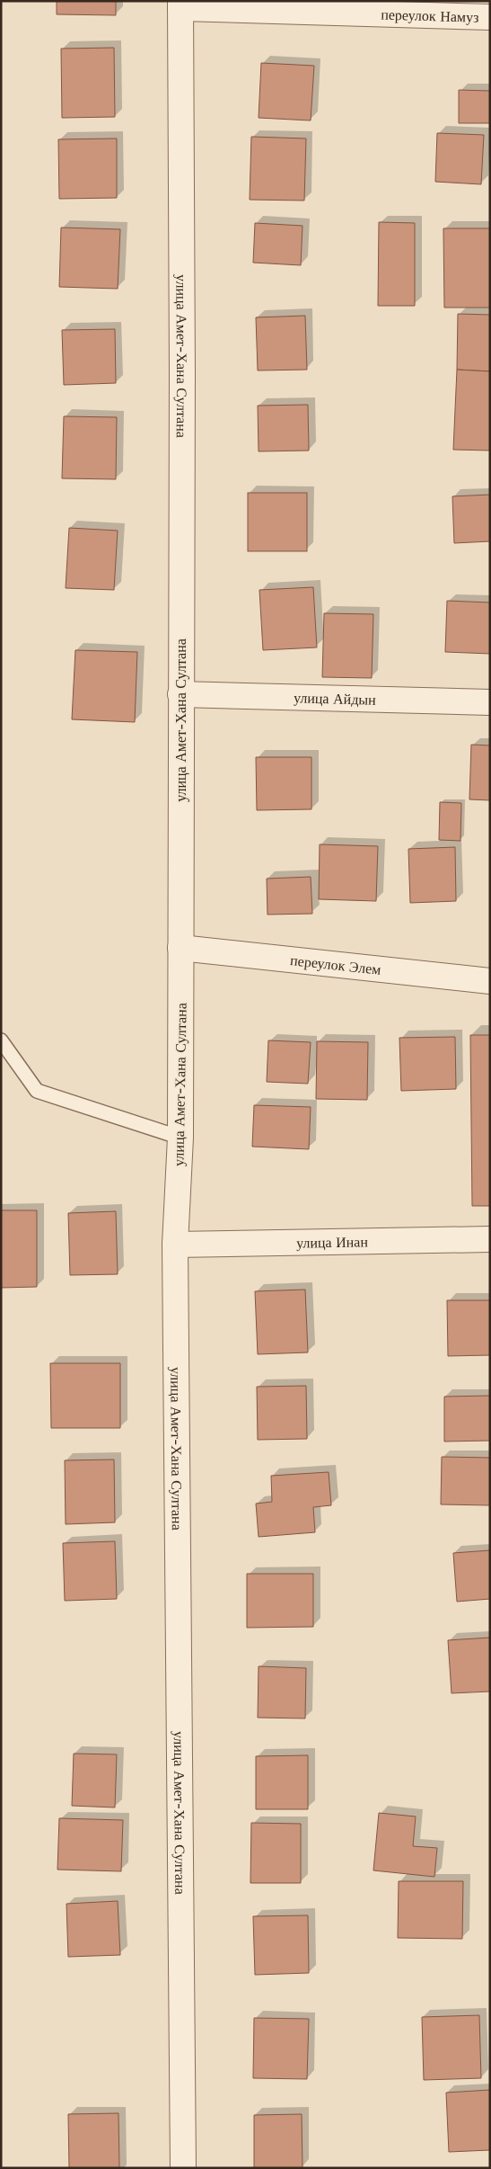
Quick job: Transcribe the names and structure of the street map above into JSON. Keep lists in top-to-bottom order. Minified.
{"streets":{"street":["переулок Намуз","улица Амет-Хана Султана","улица Айдын","переулок Элем","улица Инан"]},"crossings":[["переулок Намуз","улица Амет-Хана Султана"],["улица Амет-Хана Султана","улица Айдын"],["улица Амет-Хана Султана","переулок Элем"],["улица Амет-Хана Султана","улица Инан"]]}
